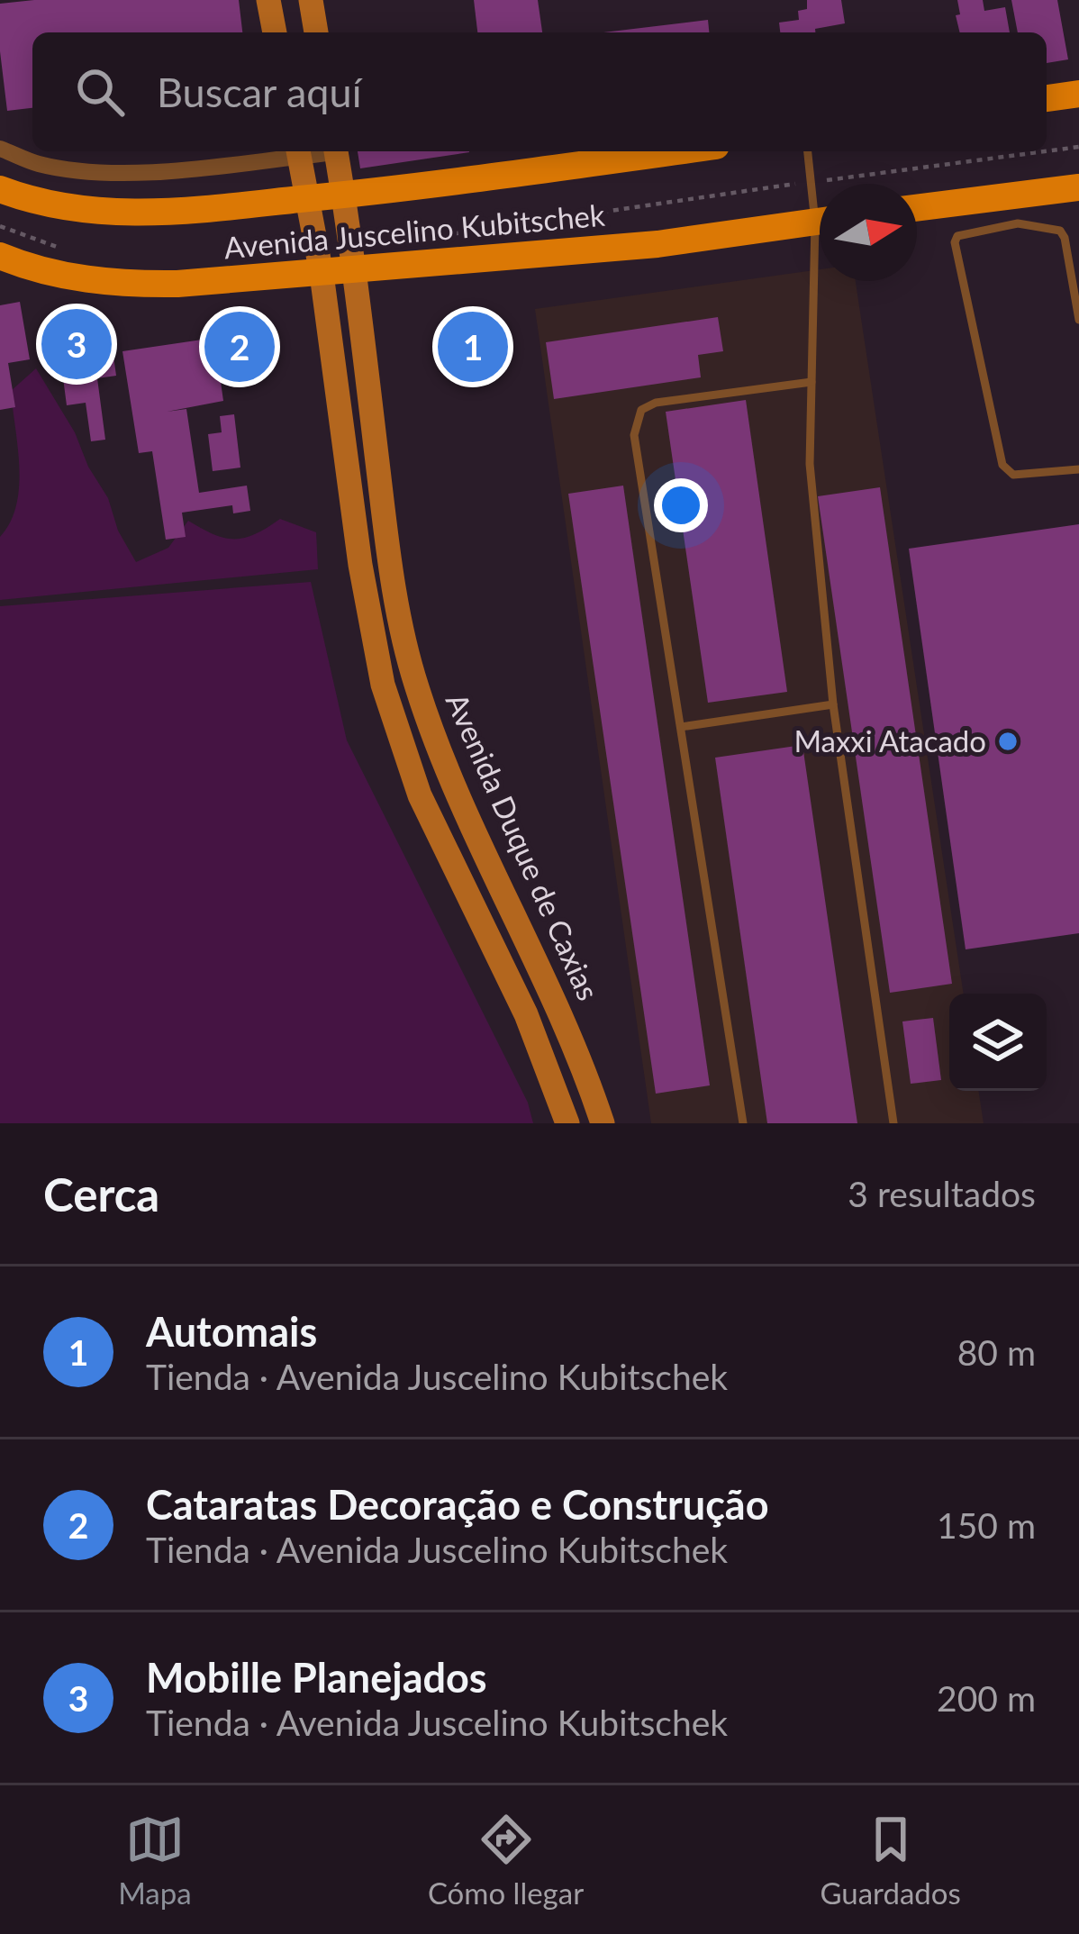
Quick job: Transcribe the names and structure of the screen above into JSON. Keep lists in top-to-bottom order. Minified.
{"streets":{"main road":["Avenida Juscelino Kubitschek","Avenida Duque de Caxias"]},"crossings":[["Avenida Juscelino Kubitschek","Avenida Duque de Caxias"]],"places":["Maxxi Atacado"],"north":"right","page":{"search":"Buscar aquí","pins":["3","1","2"],"heading":["Cerca","3 resultados"],"list":[{"mark":"1","name":"Automais","note":"Tienda · Avenida Juscelino Kubitschek","value":"80 m"},{"mark":"2","name":"Cataratas Decoração e Construção","note":"Tienda · Avenida Juscelino Kubitschek","value":"150 m"},{"mark":"3","name":"Mobille Planejados","note":"Tienda · Avenida Juscelino Kubitschek","value":"200 m"}],"nav":["Mapa","Cómo llegar","Guardados"]}}
